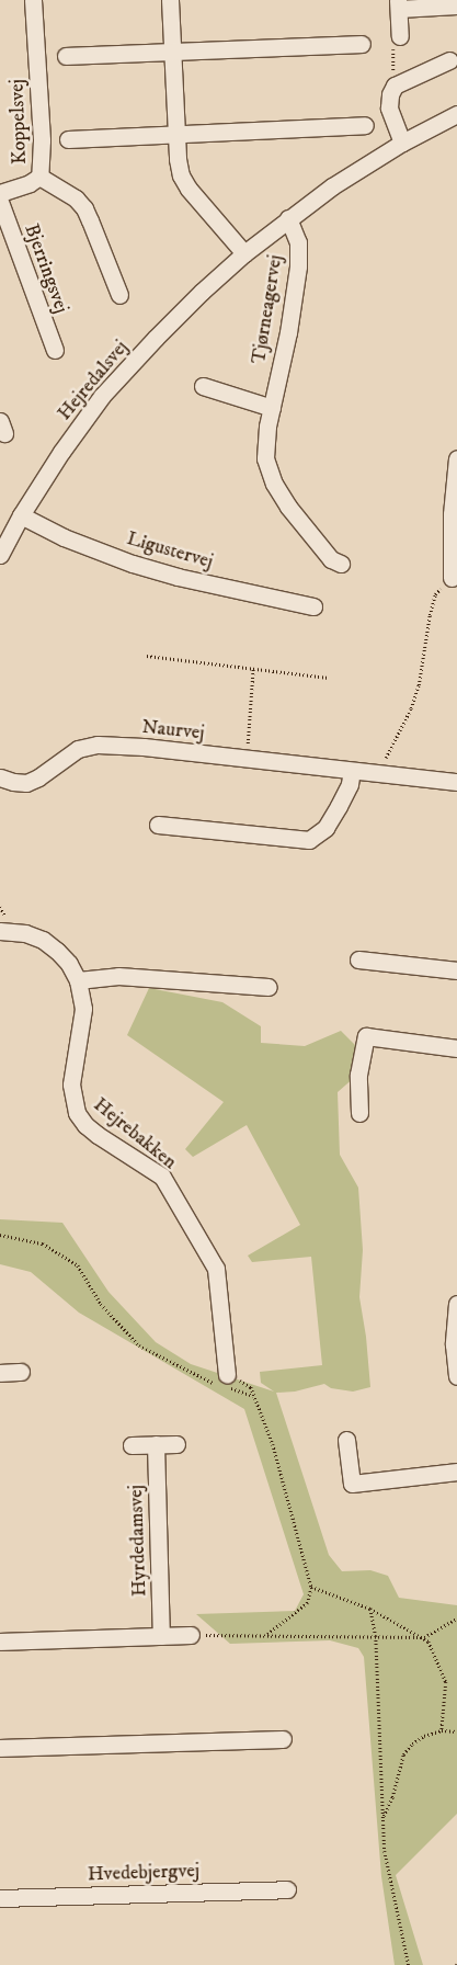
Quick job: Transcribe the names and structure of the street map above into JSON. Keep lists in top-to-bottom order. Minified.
{"streets":{"street":["Koppelsvej","Bjerringsvej","Tjørneagervej","Hejredalsvej","Ligustervej","Naurvej","Hejrebakken","Hyrdedamsvej","Hvedebjergvej"]},"crossings":[["Tjørneagervej","Hejredalsvej"],["Hejredalsvej","Ligustervej"]]}
